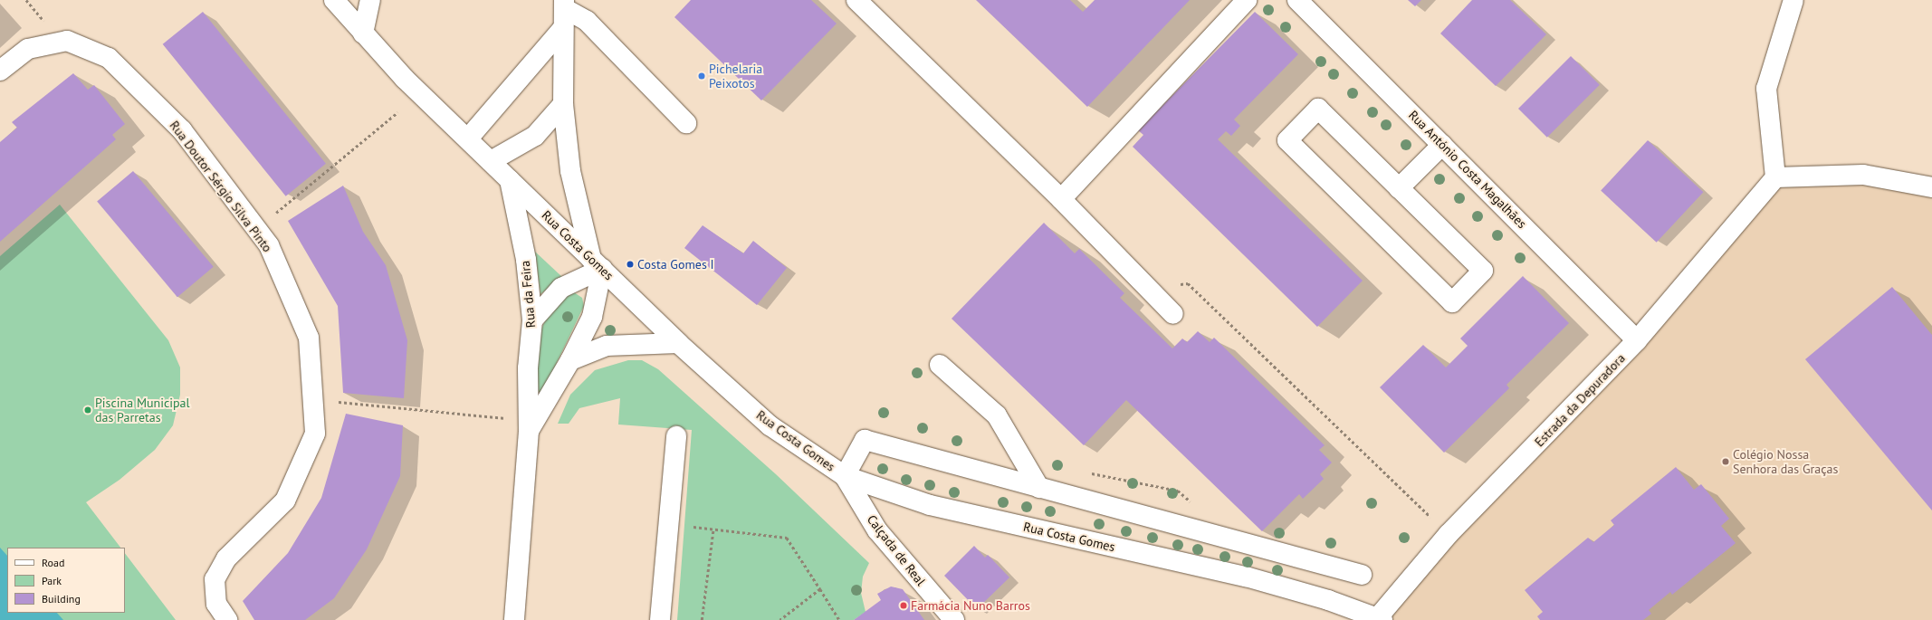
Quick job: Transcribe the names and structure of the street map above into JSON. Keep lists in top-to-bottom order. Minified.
{"streets":{"street":["Rua António Costa Magalhães","Rua Doutor Sérgio Silva Pinto","Rua Costa Gomes","Rua da Feira","Estrada da Depuradora","Calçada de Real"]},"crossings":[["Rua António Costa Magalhães","Estrada da Depuradora"],["Rua Costa Gomes","Rua da Feira"],["Rua Costa Gomes","Estrada da Depuradora"],["Rua Costa Gomes","Calçada de Real"]],"places":["Pichelaria Peixotos","Costa Gomes I","Piscina Municipal das Parretas","Colégio Nossa Senhora das Graças","Farmácia Nuno Barros"],"legend":["Road","Park","Building"]}
